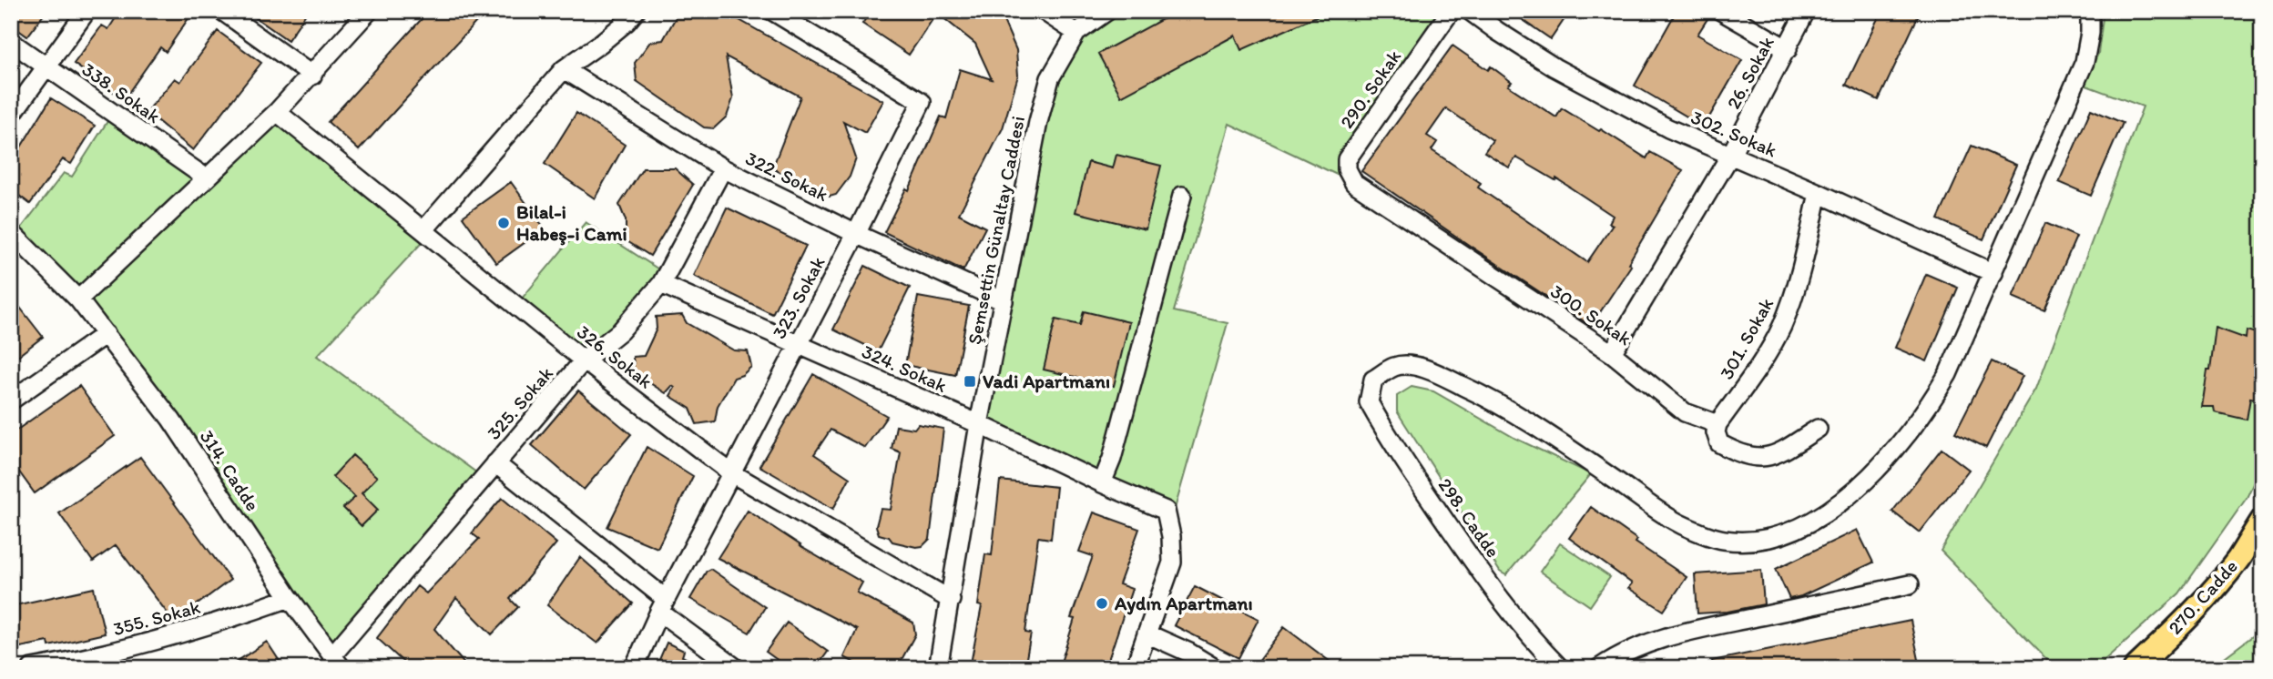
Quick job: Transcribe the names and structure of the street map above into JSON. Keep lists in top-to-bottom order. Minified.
{"streets":{"main road":["270. Cadde"],"street":["26. Sokak","290. Sokak","338. Sokak","302. Sokak","322. Sokak","Şemsettin Günaltay Caddesi","323. Sokak","300. Sokak","301. Sokak","326. Sokak","324. Sokak","325. Sokak","314. Cadde","298. Cadde","355. Sokak"]},"crossings":[["26. Sokak","302. Sokak"],["26. Sokak","300. Sokak"],["290. Sokak","300. Sokak"],["302. Sokak","301. Sokak"],["302. Sokak","298. Cadde"],["322. Sokak","Şemsettin Günaltay Caddesi"],["322. Sokak","323. Sokak"],["322. Sokak","325. Sokak"],["Şemsettin Günaltay Caddesi","326. Sokak"],["Şemsettin Günaltay Caddesi","324. Sokak"],["323. Sokak","326. Sokak"],["323. Sokak","324. Sokak"],["300. Sokak","301. Sokak"],["326. Sokak","325. Sokak"],["324. Sokak","325. Sokak"],["325. Sokak","314. Cadde"],["314. Cadde","355. Sokak"]],"places":{"other":["Bilal-i Habeş-i Cami","Aydın Apartmanı"],"transit":["Vadi Apartmanı"]}}
